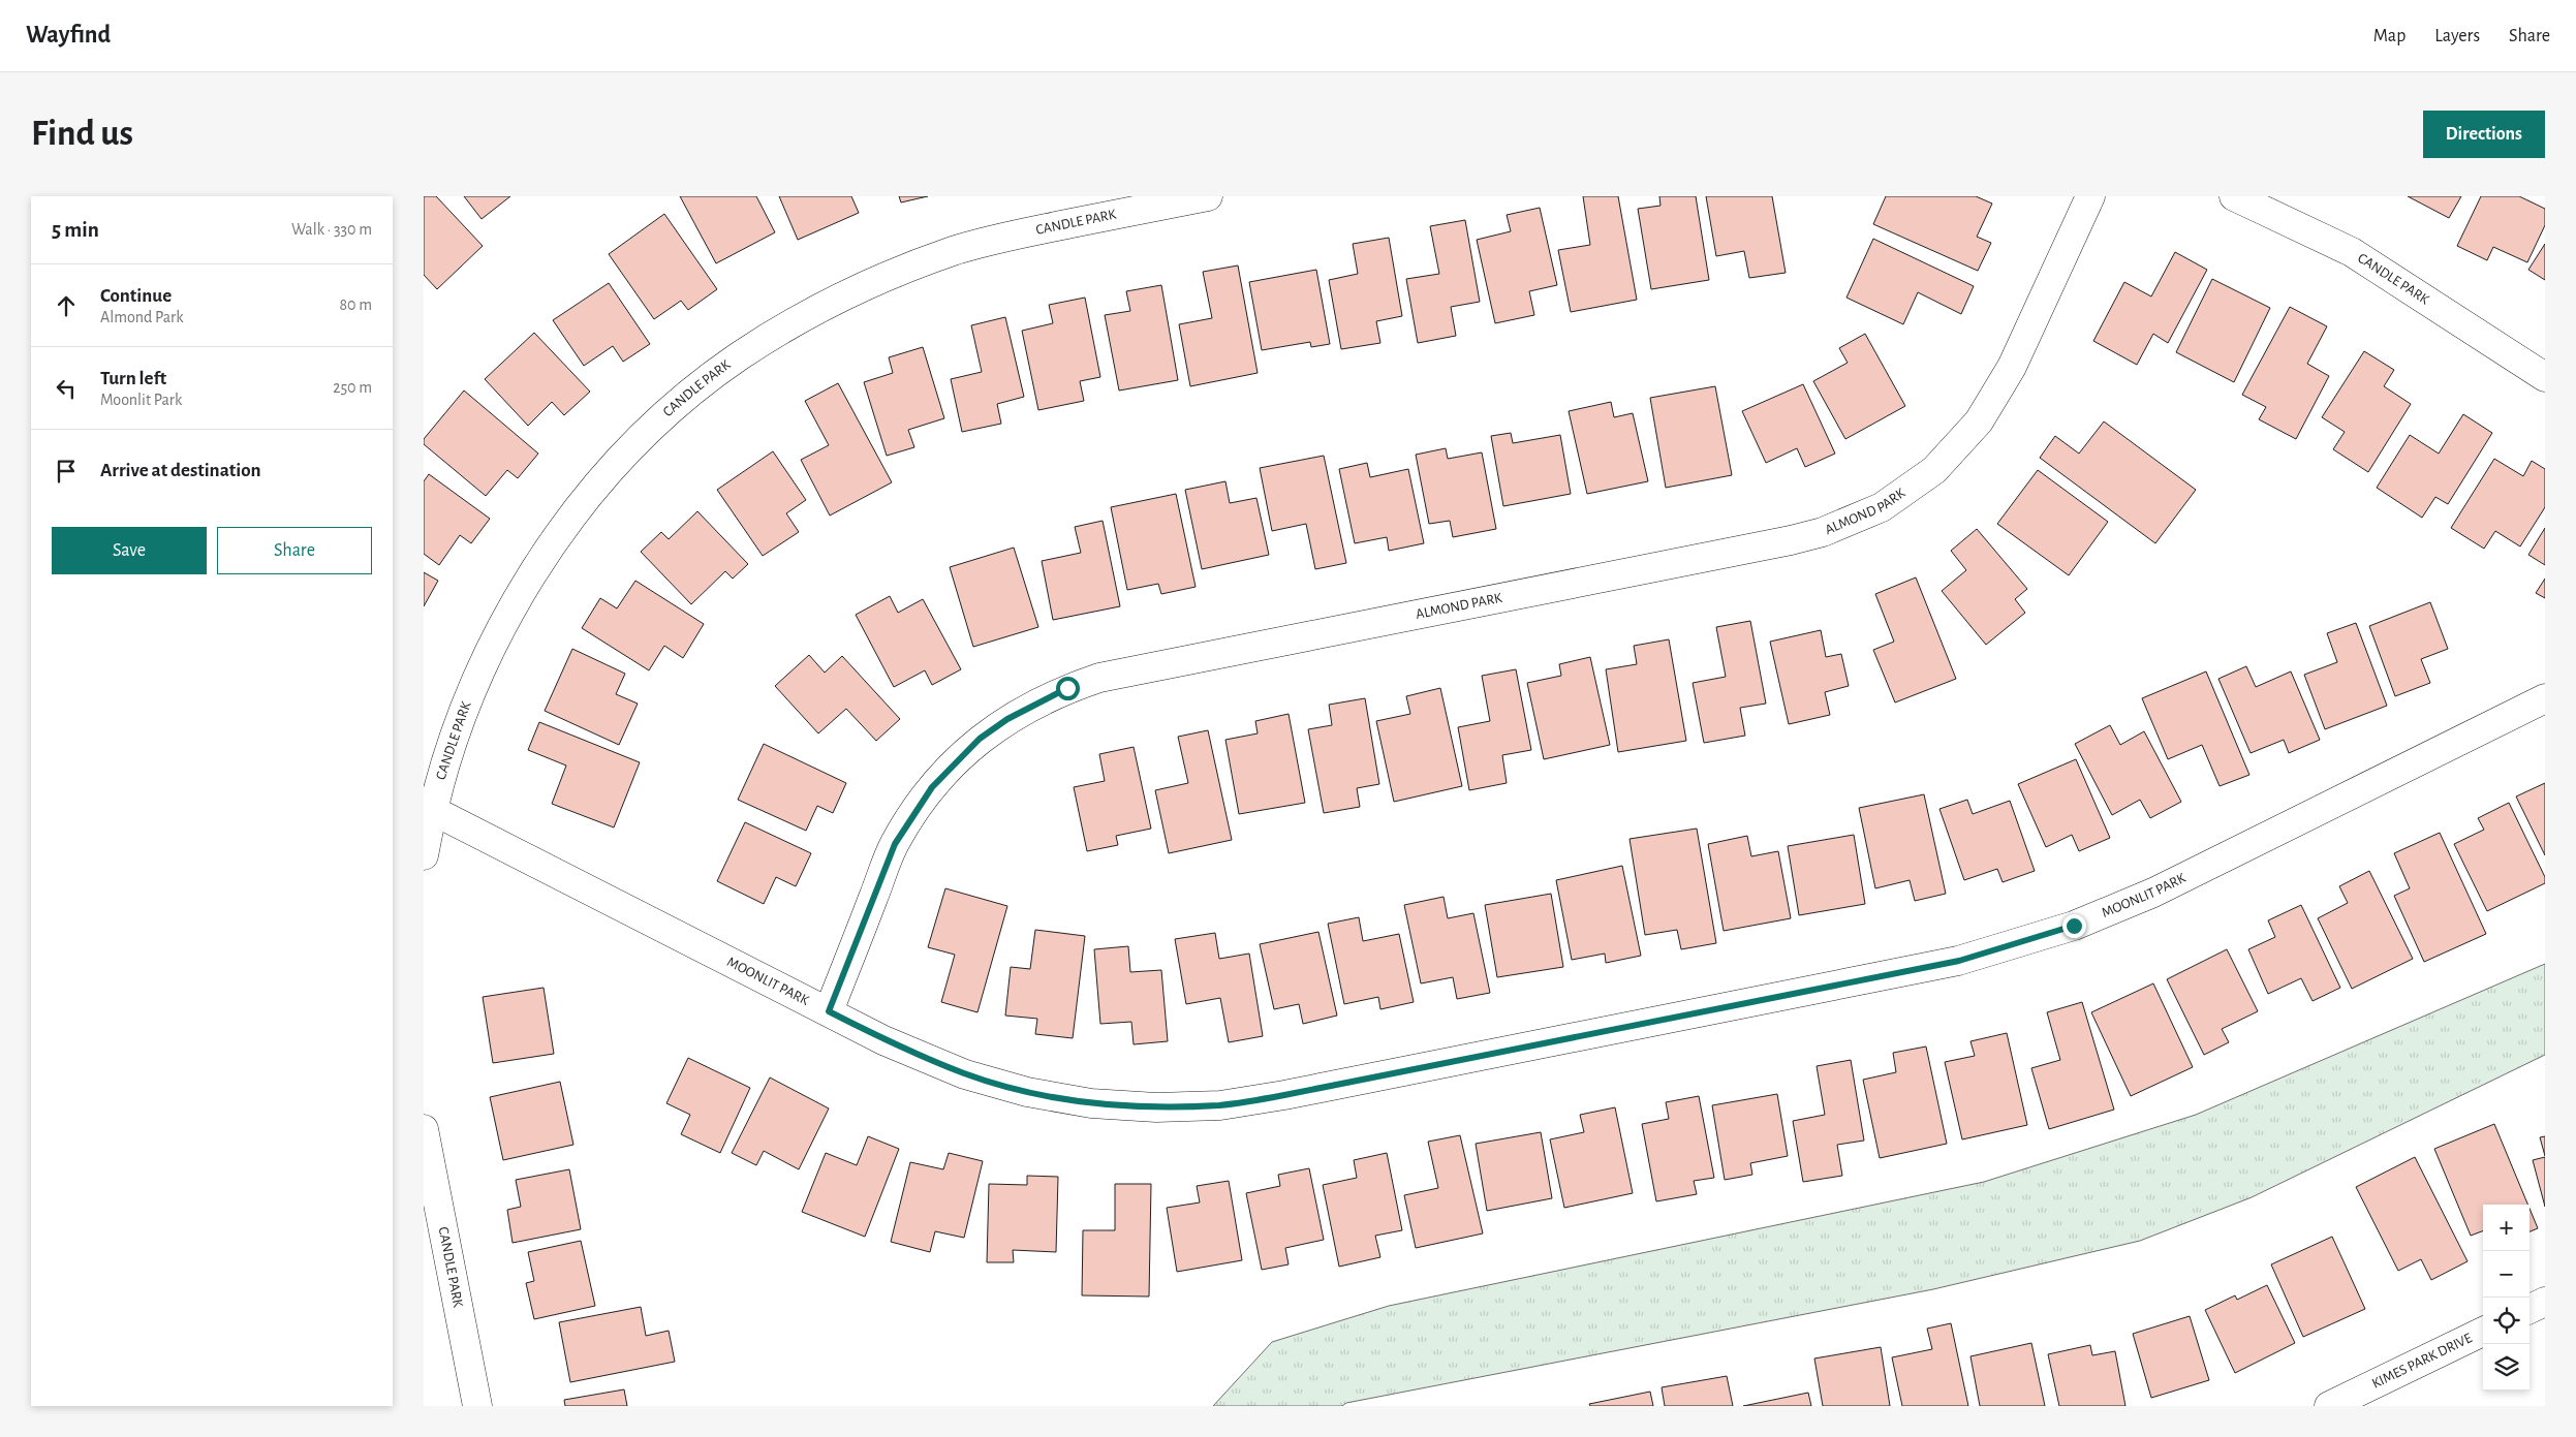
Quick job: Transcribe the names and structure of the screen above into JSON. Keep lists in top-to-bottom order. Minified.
{"streets":{"street":["CANDLE PARK","ALMOND PARK","MOONLIT PARK","KIMES PARK DRIVE"]},"crossings":[["CANDLE PARK","MOONLIT PARK"],["ALMOND PARK","MOONLIT PARK"]],"page":{"header":"Wayfind","nav":["Map","Layers","Share"],"buttons":["Directions",["Save","Share"]],"title":"Find us","heading":["5 min","Walk · 330 m"],"list":[["Continue","Almond Park","80 m"],["Turn left","Moonlit Park","250 m"],"Arrive at destination"],"map_buttons":["+","−"]}}
